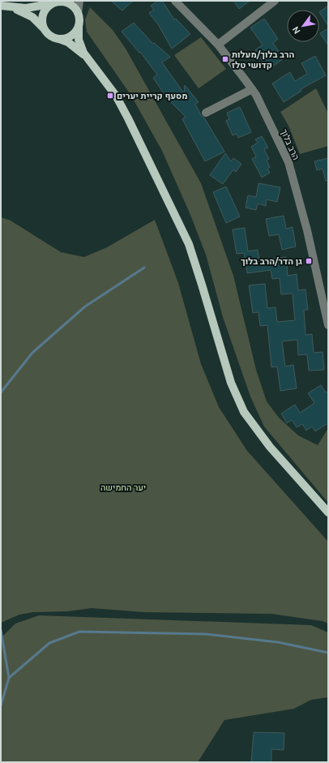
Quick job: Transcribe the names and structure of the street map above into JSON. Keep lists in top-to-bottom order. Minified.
{"streets":{"street":["הרב בלוך"]},"parks":["יער החמישה"],"places":{"transit":["הרב בלוך/מעלות קדושי טלז","מסעף קריית יערים","גן הדר/הרב בלוך"]},"north":"bottom left"}
